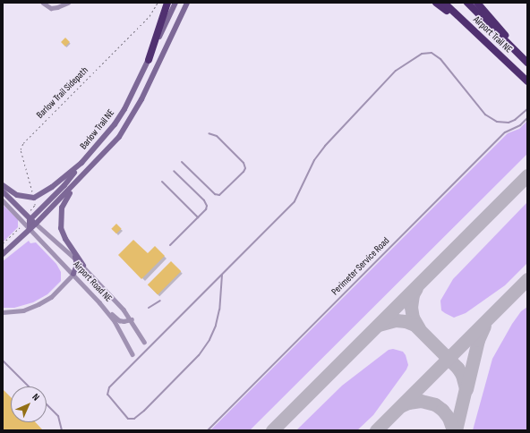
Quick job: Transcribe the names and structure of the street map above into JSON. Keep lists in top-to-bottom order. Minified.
{"streets":{"highway":["Airport Trail NE"],"main road":["Barlow Trail NE"],"street":["Airport Road NE"],"lane":["Perimeter Service Road"],"path":["Barlow Trail Sidepath"]},"north":"top right"}
